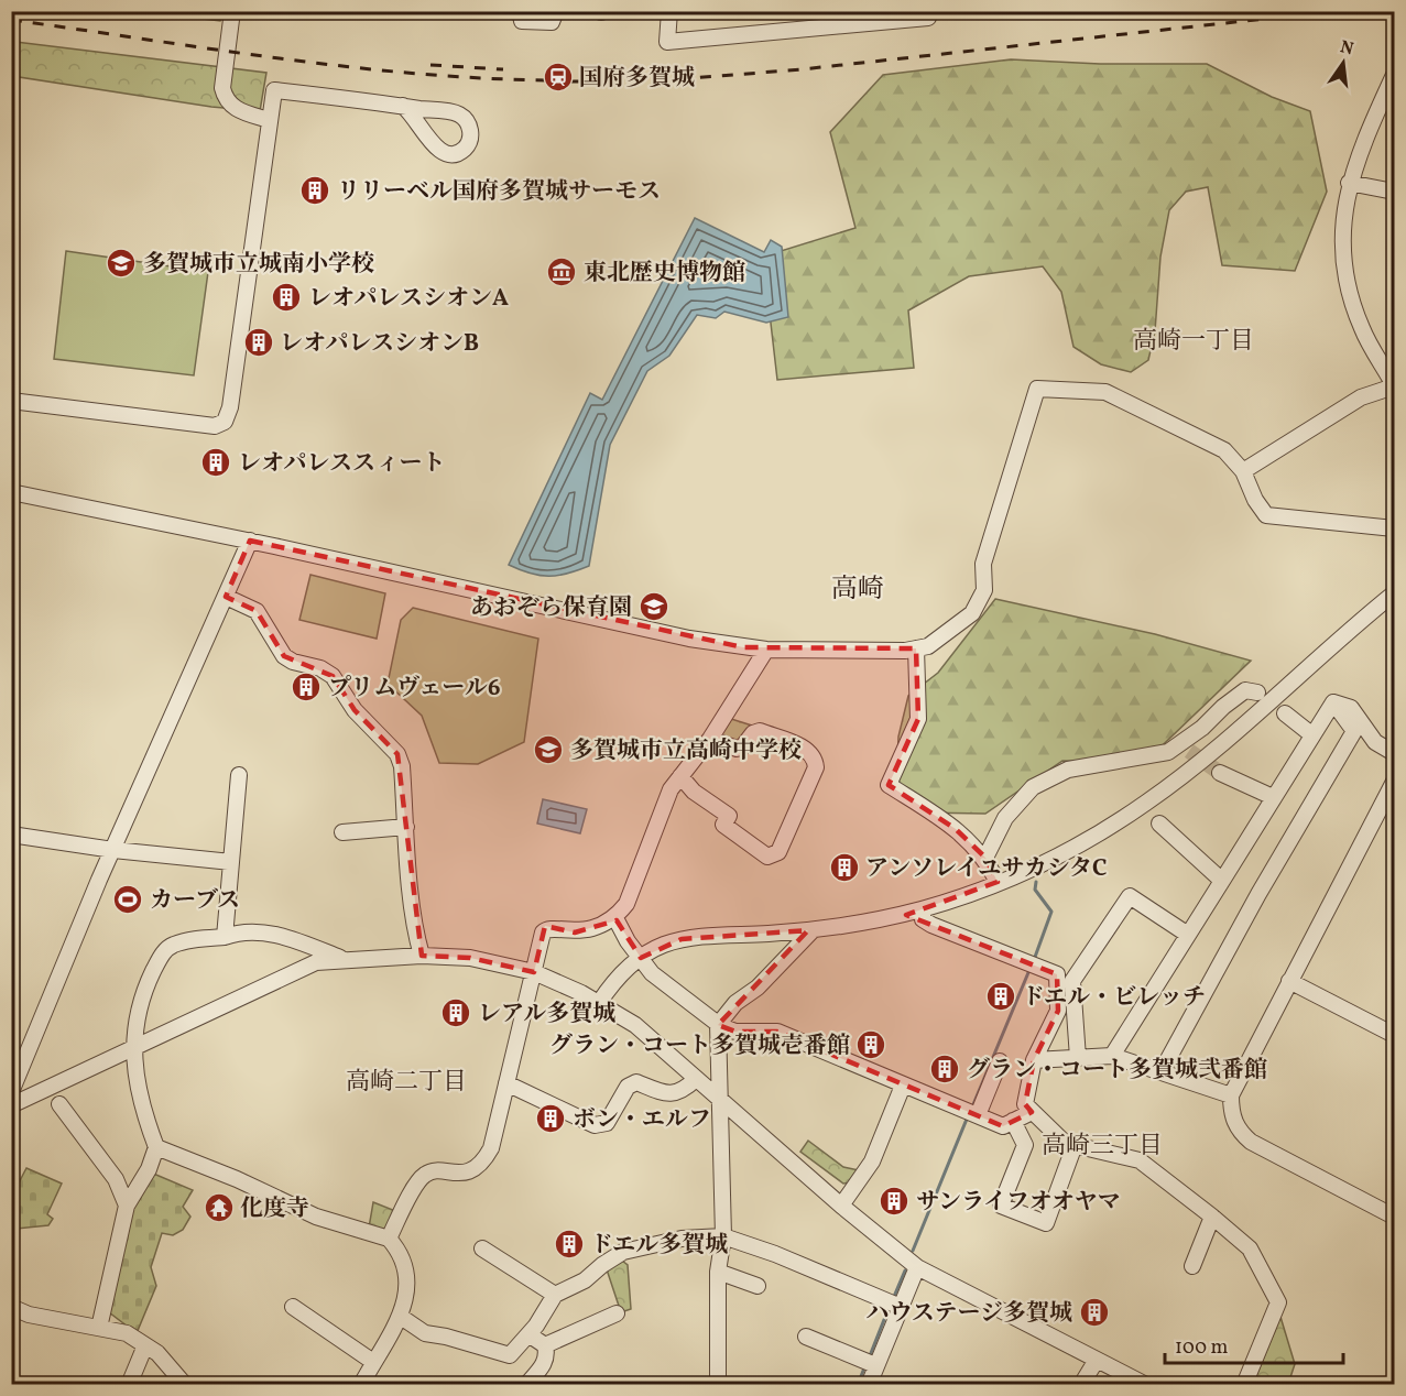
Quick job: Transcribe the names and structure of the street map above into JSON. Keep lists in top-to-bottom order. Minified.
{"districts":["高崎一丁目","高崎","高崎二丁目","高崎三丁目"],"places":{"station":["国府多賀城"],"building":["リリーベル国府多賀城サーモス","レオパレスシオンA","レオパレスシオンB","レオパレススィート","プリムヴェール6","アンソレイユサカシタC","ドエル・ビレッチ","レアル多賀城","グラン・コート多賀城壱番館","グラン・コート多賀城弐番館","ボン・エルフ","サンライフオオヤマ","ドエル多賀城","ハウステージ多賀城"],"school or university":["多賀城市立城南小学校","あおぞら保育園","多賀城市立高崎中学校"],"museum":["東北歴史博物館"],"sports":["カーブス"],"temple":["化度寺"]},"scale_bar":"100 m","north":"top"}
